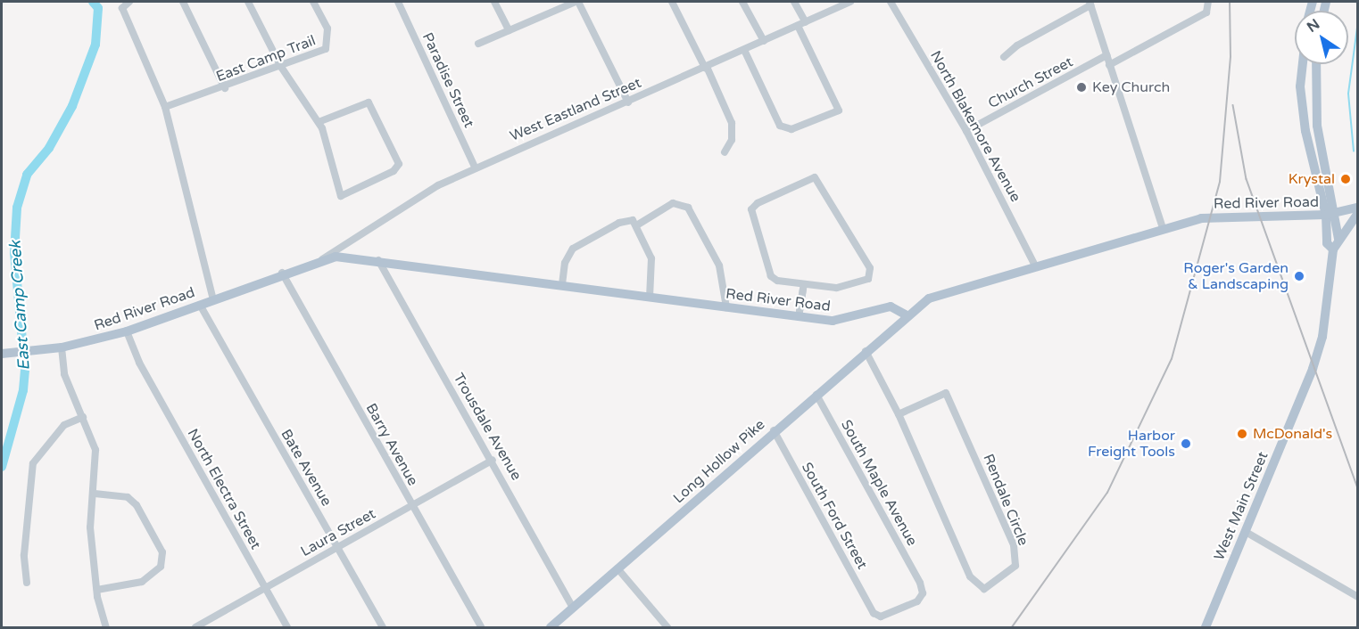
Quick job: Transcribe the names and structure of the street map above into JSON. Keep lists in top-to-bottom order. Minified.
{"streets":{"main road":["West Eastland Street","Red River Road","Long Hollow Pike","West Main Street"],"street":["East Camp Trail","Paradise Street","Church Street","North Blakemore Avenue","Trousdale Avenue","Barry Avenue","Bate Avenue","South Maple Avenue","North Electra Street","Rendale Circle","South Ford Street","Laura Street"]},"crossings":[["Paradise Street","West Eastland Street"],["Church Street","North Blakemore Avenue"],["West Eastland Street","Red River Road"],["West Eastland Street","Barry Avenue"],["North Blakemore Avenue","Red River Road"],["Red River Road","Trousdale Avenue"],["Red River Road","Barry Avenue"],["Red River Road","Long Hollow Pike"],["Red River Road","Bate Avenue"],["Red River Road","North Electra Street"],["Trousdale Avenue","Long Hollow Pike"],["Trousdale Avenue","Laura Street"],["Barry Avenue","Laura Street"],["Long Hollow Pike","South Maple Avenue"],["Long Hollow Pike","Rendale Circle"],["Long Hollow Pike","South Ford Street"],["Bate Avenue","Laura Street"],["South Maple Avenue","South Ford Street"],["North Electra Street","Laura Street"]],"water":["East Camp Creek"],"places":["Key Church","Krystal","Roger's Garden & Landscaping","McDonald's","Harbor Freight Tools"],"north":"top left"}
